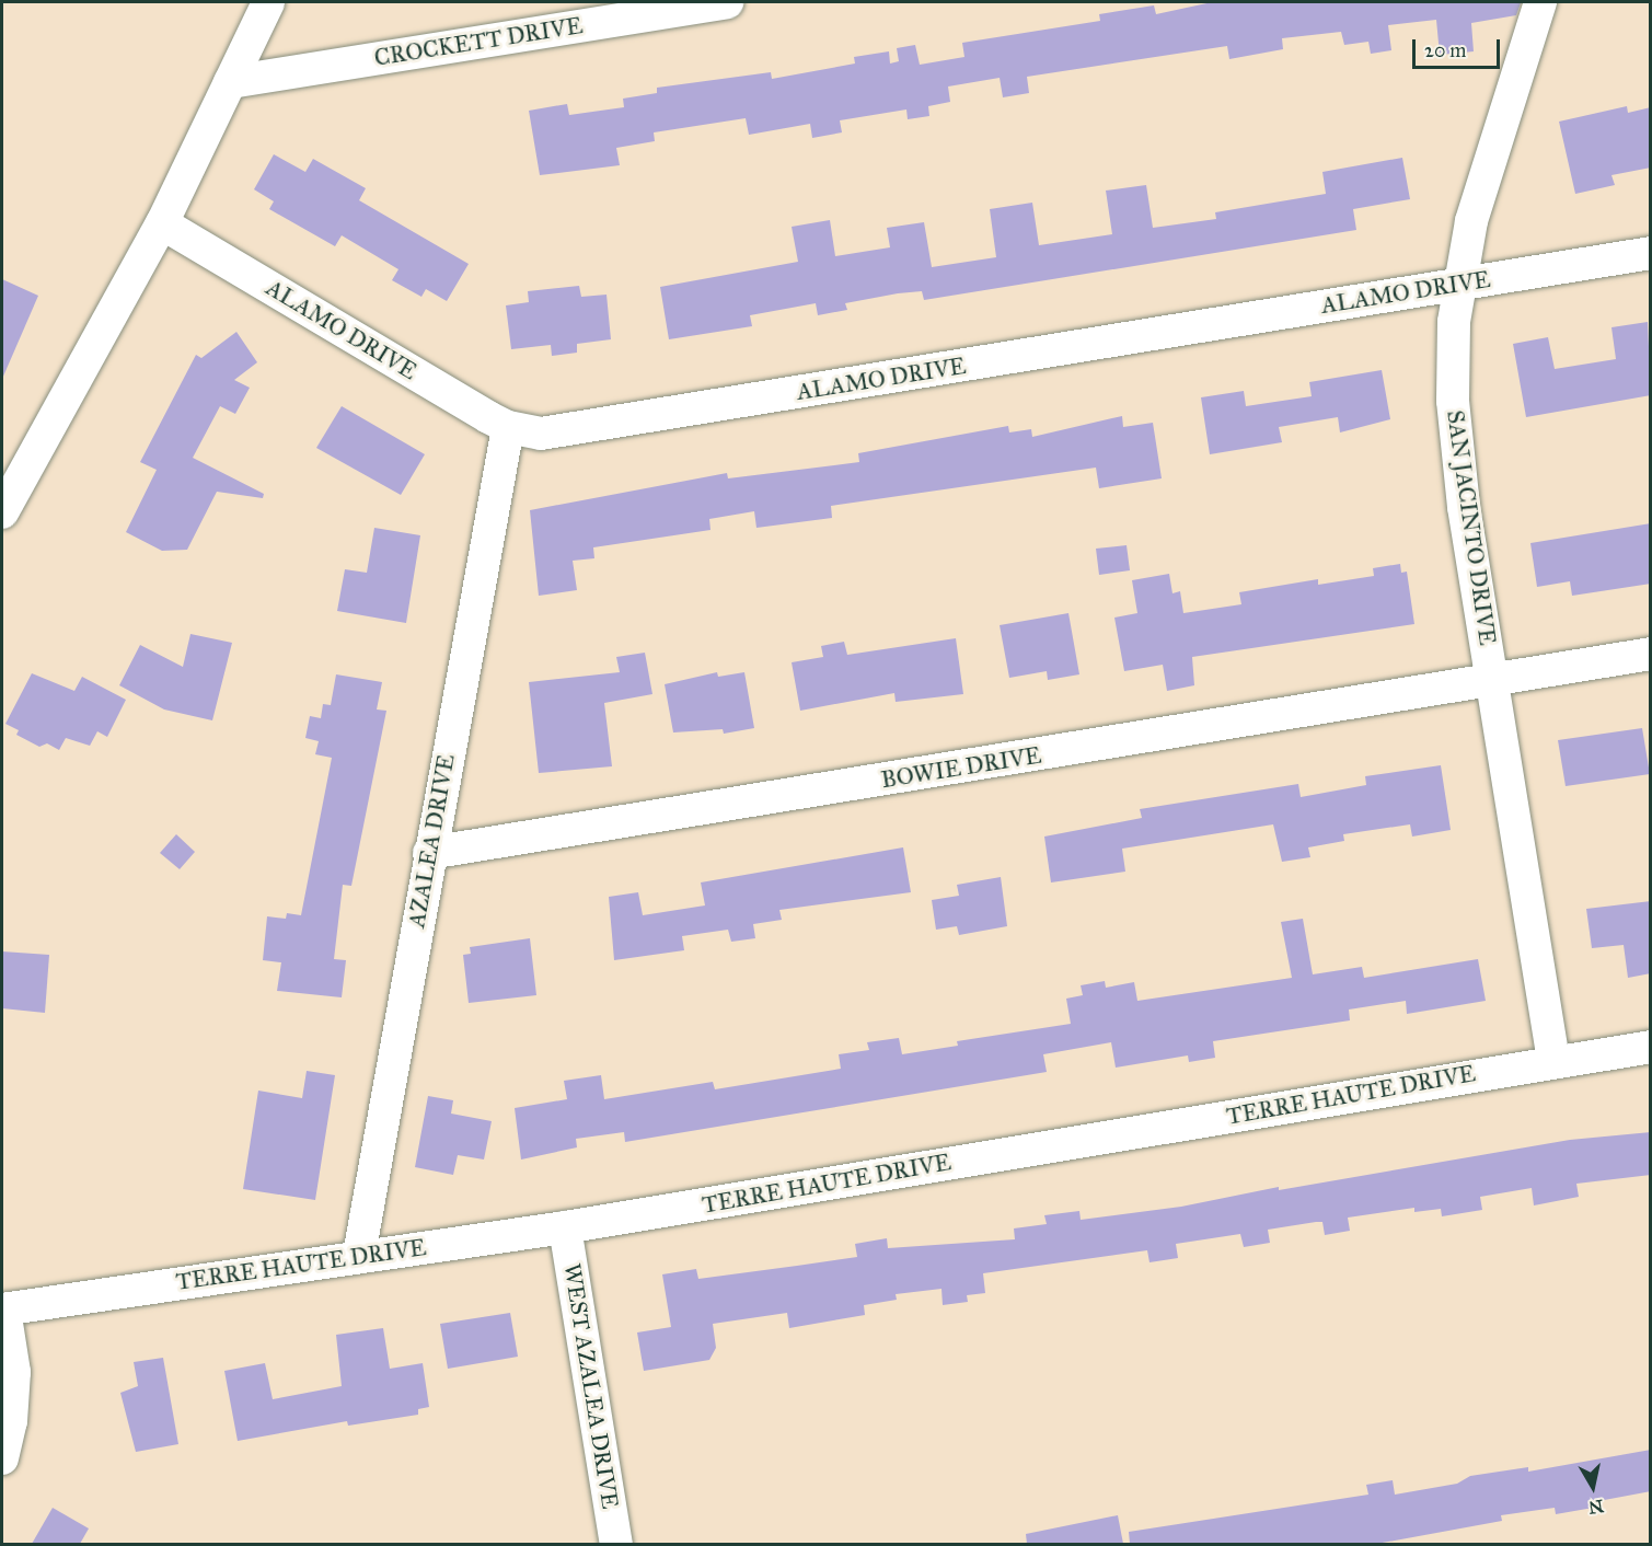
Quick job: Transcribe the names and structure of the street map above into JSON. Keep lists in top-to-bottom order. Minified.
{"streets":{"street":["CROCKETT DRIVE","ALAMO DRIVE","SAN JACINTO DRIVE","BOWIE DRIVE","AZALEA DRIVE","TERRE HAUTE DRIVE","WEST AZALEA DRIVE"]},"crossings":[["ALAMO DRIVE","SAN JACINTO DRIVE"],["ALAMO DRIVE","AZALEA DRIVE"],["SAN JACINTO DRIVE","BOWIE DRIVE"],["SAN JACINTO DRIVE","TERRE HAUTE DRIVE"],["BOWIE DRIVE","AZALEA DRIVE"],["AZALEA DRIVE","TERRE HAUTE DRIVE"],["TERRE HAUTE DRIVE","WEST AZALEA DRIVE"]],"scale_bar":"20 m","north":"bottom"}
